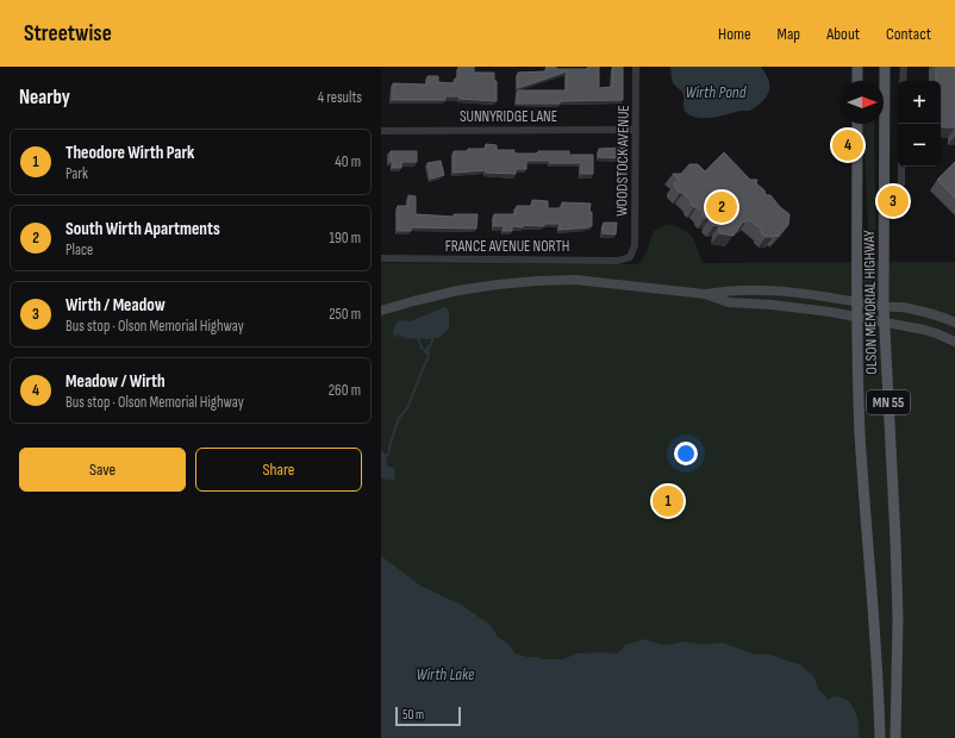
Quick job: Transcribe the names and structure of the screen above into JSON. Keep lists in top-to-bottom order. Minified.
{"streets":{"main road":["OLSON MEMORIAL HIGHWAY","MN 55"],"street":["SUNNYRIDGE LANE","WOODSTOCK AVENUE","FRANCE AVENUE NORTH"]},"crossings":[["SUNNYRIDGE LANE","WOODSTOCK AVENUE"],["WOODSTOCK AVENUE","FRANCE AVENUE NORTH"]],"water":["Wirth Pond","Wirth Lake"],"scale_bar":"50 m","north":"right","page":{"header":"Streetwise","nav":["Home","Map","About","Contact"],"heading":["Nearby","4 results"],"map_buttons":["+","−"],"pins":["4","3","2","1"],"list":[{"mark":"1","name":"Theodore Wirth Park","note":"Park","value":"40 m"},{"mark":"2","name":"South Wirth Apartments","note":"Place","value":"190 m"},{"mark":"3","name":"Wirth / Meadow","note":"Bus stop · Olson Memorial Highway","value":"250 m"},{"mark":"4","name":"Meadow / Wirth","note":"Bus stop · Olson Memorial Highway","value":"260 m"}],"buttons":["Save","Share"],"scale":"50 m"}}
